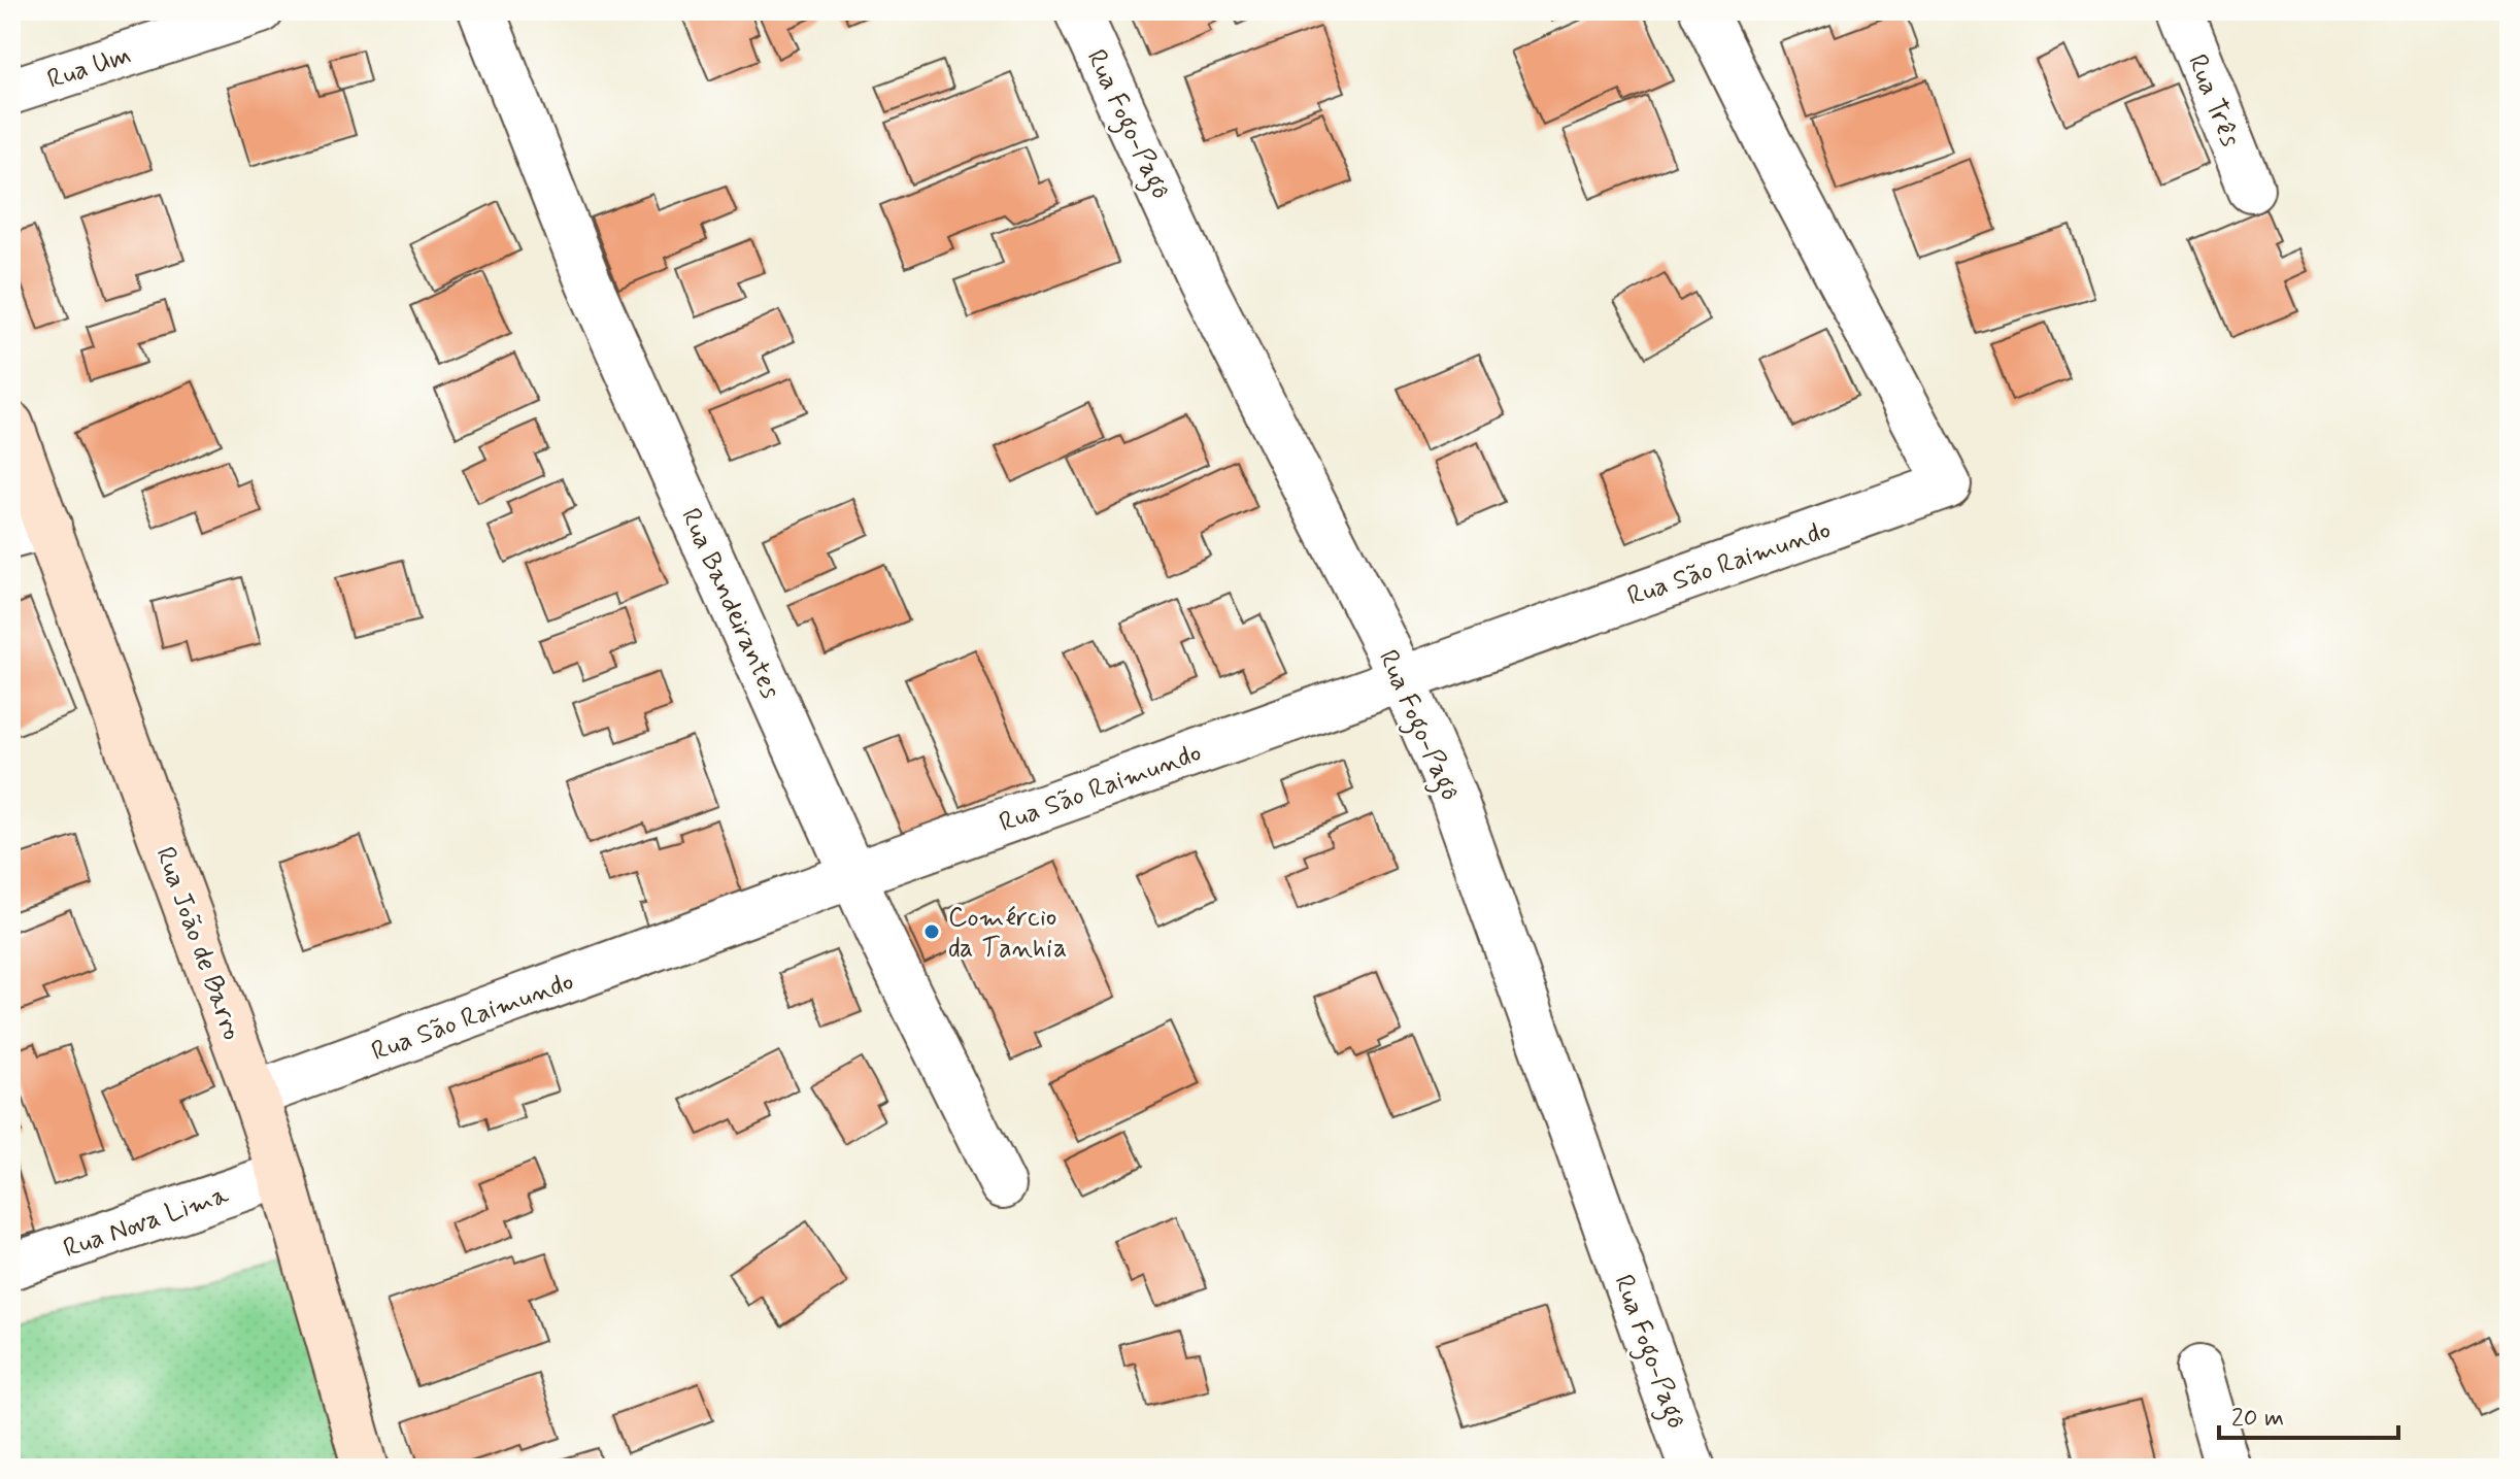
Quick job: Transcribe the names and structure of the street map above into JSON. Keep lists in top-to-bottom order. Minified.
{"streets":{"street":["Rua Um","Rua Três","Rua Fogo-Pagô","Rua São Raimundo","Rua Bandeirantes","Rua João de Barro","Rua Nova Lima"]},"crossings":[["Rua Fogo-Pagô","Rua São Raimundo"],["Rua São Raimundo","Rua Bandeirantes"],["Rua São Raimundo","Rua João de Barro"],["Rua João de Barro","Rua Nova Lima"]],"places":["Comércio da Tanhia"],"scale_bar":"20 m"}
